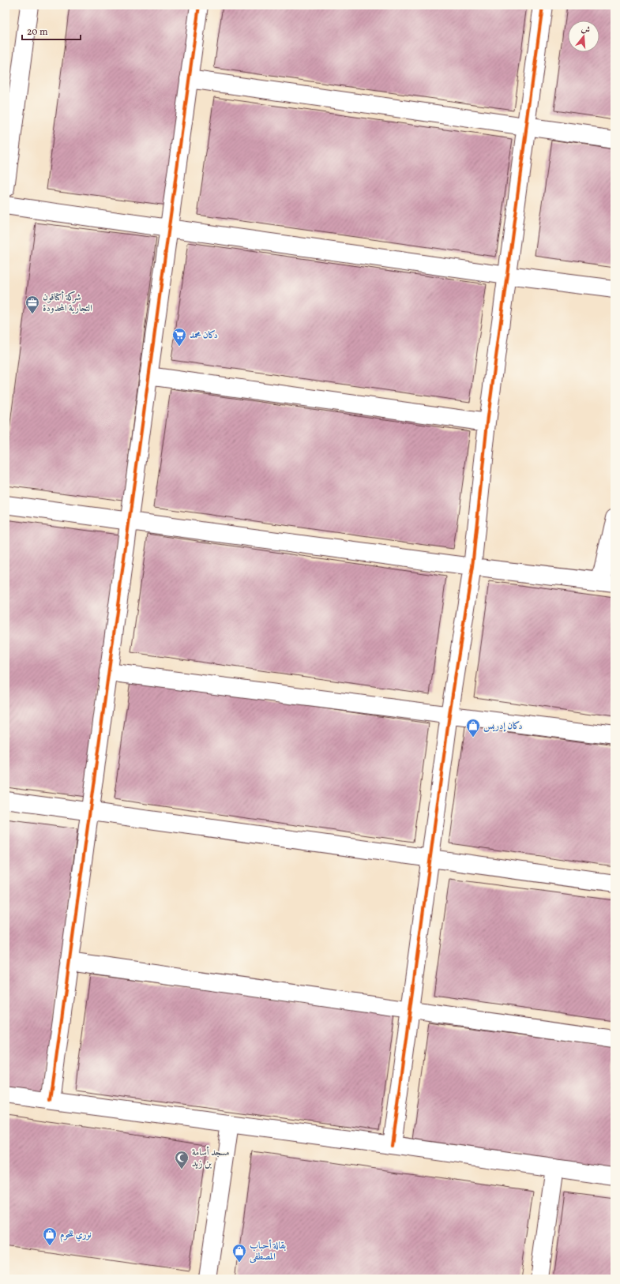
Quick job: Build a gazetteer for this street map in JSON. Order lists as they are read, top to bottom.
{
  "places": {
    "office": ["شركة أكتاقون التجارية المحدودة"],
    "supermarket": ["دكان محمد"],
    "shop": ["دكان إدريس", "نوري للحوم", "بقالة أحباب المصطفى"],
    "mosque": ["مسجد أسامة بن زيد"]
  },
  "scale_bar": "20 m",
  "north": "top"
}
